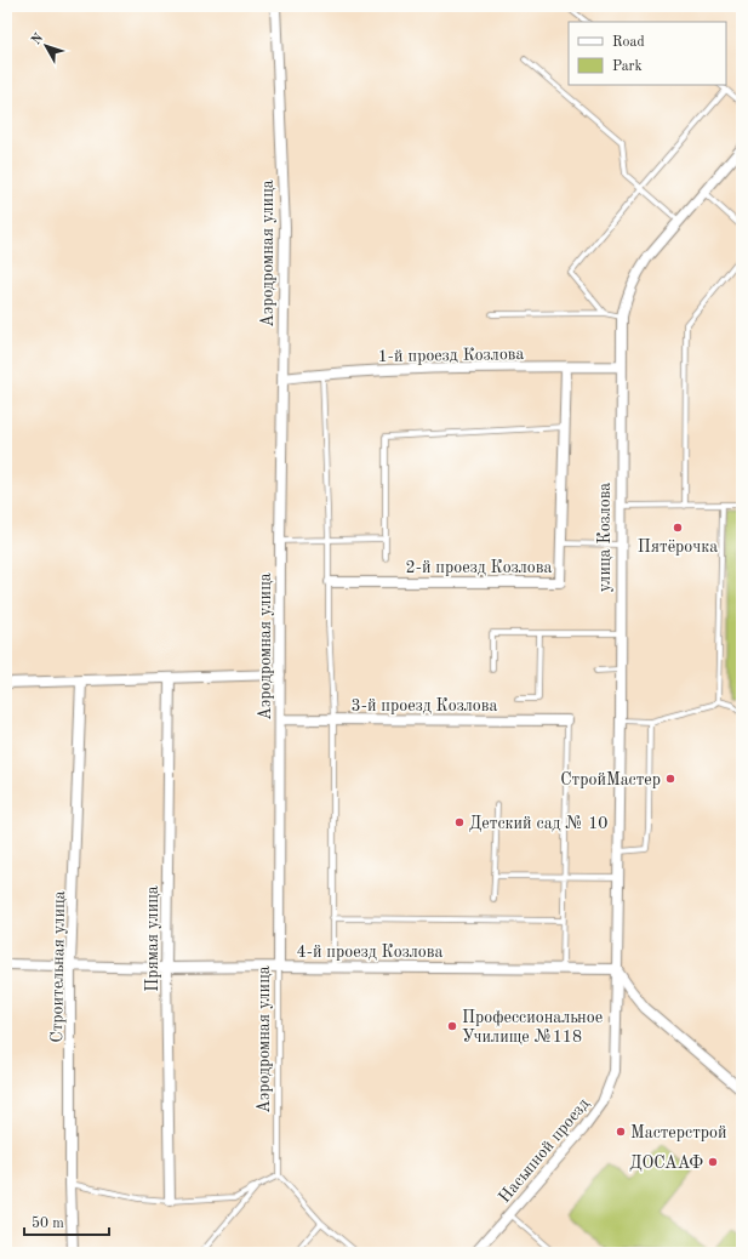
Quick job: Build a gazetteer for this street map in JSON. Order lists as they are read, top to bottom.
{
  "streets": {
    "street": [
      "Аэродромная улица",
      "1-й проезд Козлова",
      "улица Козлова",
      "2-й проезд Козлова",
      "3-й проезд Козлова",
      "Прямая улица",
      "4-й проезд Козлова",
      "Строительная улица",
      "Насыпной проезд"
    ]
  },
  "crossings": [
    ["Аэродромная улица", "1-й проезд Козлова"],
    ["Аэродромная улица", "3-й проезд Козлова"],
    ["Аэродромная улица", "4-й проезд Козлова"],
    ["1-й проезд Козлова", "улица Козлова"],
    ["1-й проезд Козлова", "2-й проезд Козлова"],
    ["улица Козлова", "4-й проезд Козлова"],
    ["улица Козлова", "Насыпной проезд"],
    ["Прямая улица", "4-й проезд Козлова"],
    ["4-й проезд Козлова", "Строительная улица"],
    ["4-й проезд Козлова", "Насыпной проезд"]
  ],
  "places": [
    "Пятёрочка",
    "СтройМастер",
    "Детский сад № 10",
    "Профессиональное Училище №118",
    "Мастерстрой",
    "ДОСААФ"
  ],
  "legend": ["Road", "Park"],
  "scale_bar": "50 m",
  "north": "top left"
}
